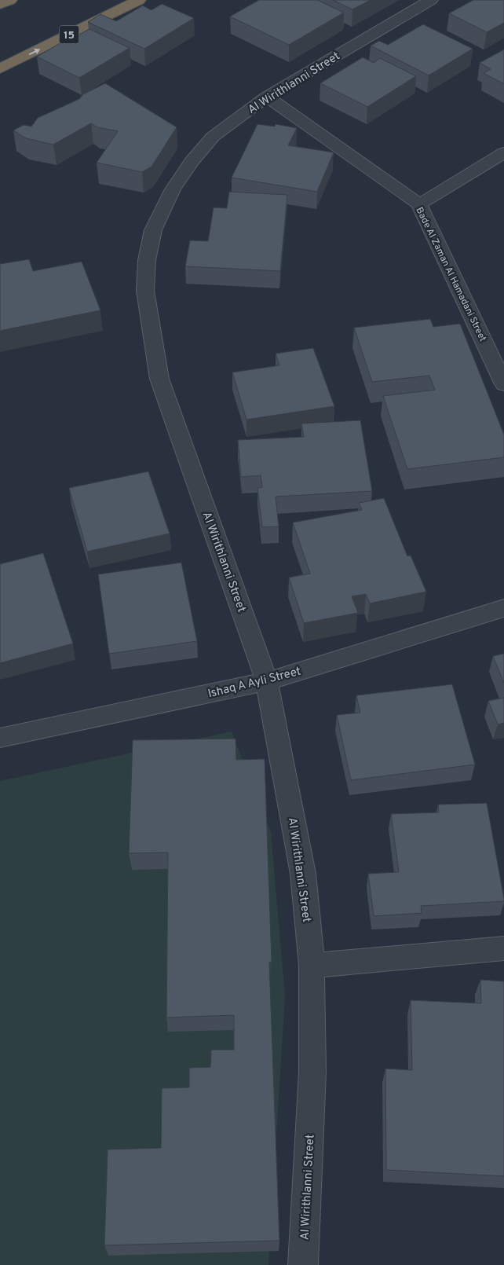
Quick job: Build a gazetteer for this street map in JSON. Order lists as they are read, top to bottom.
{
  "streets": {
    "highway": ["15"],
    "street": ["Al Wirithlanni Street", "Bade Al Zaman Al Hamadani Street", "Ishaq A Ayli Street"]
  },
  "crossings": [
    ["Al Wirithlanni Street", "Bade Al Zaman Al Hamadani Street"],
    ["Al Wirithlanni Street", "Ishaq A Ayli Street"]
  ]
}
